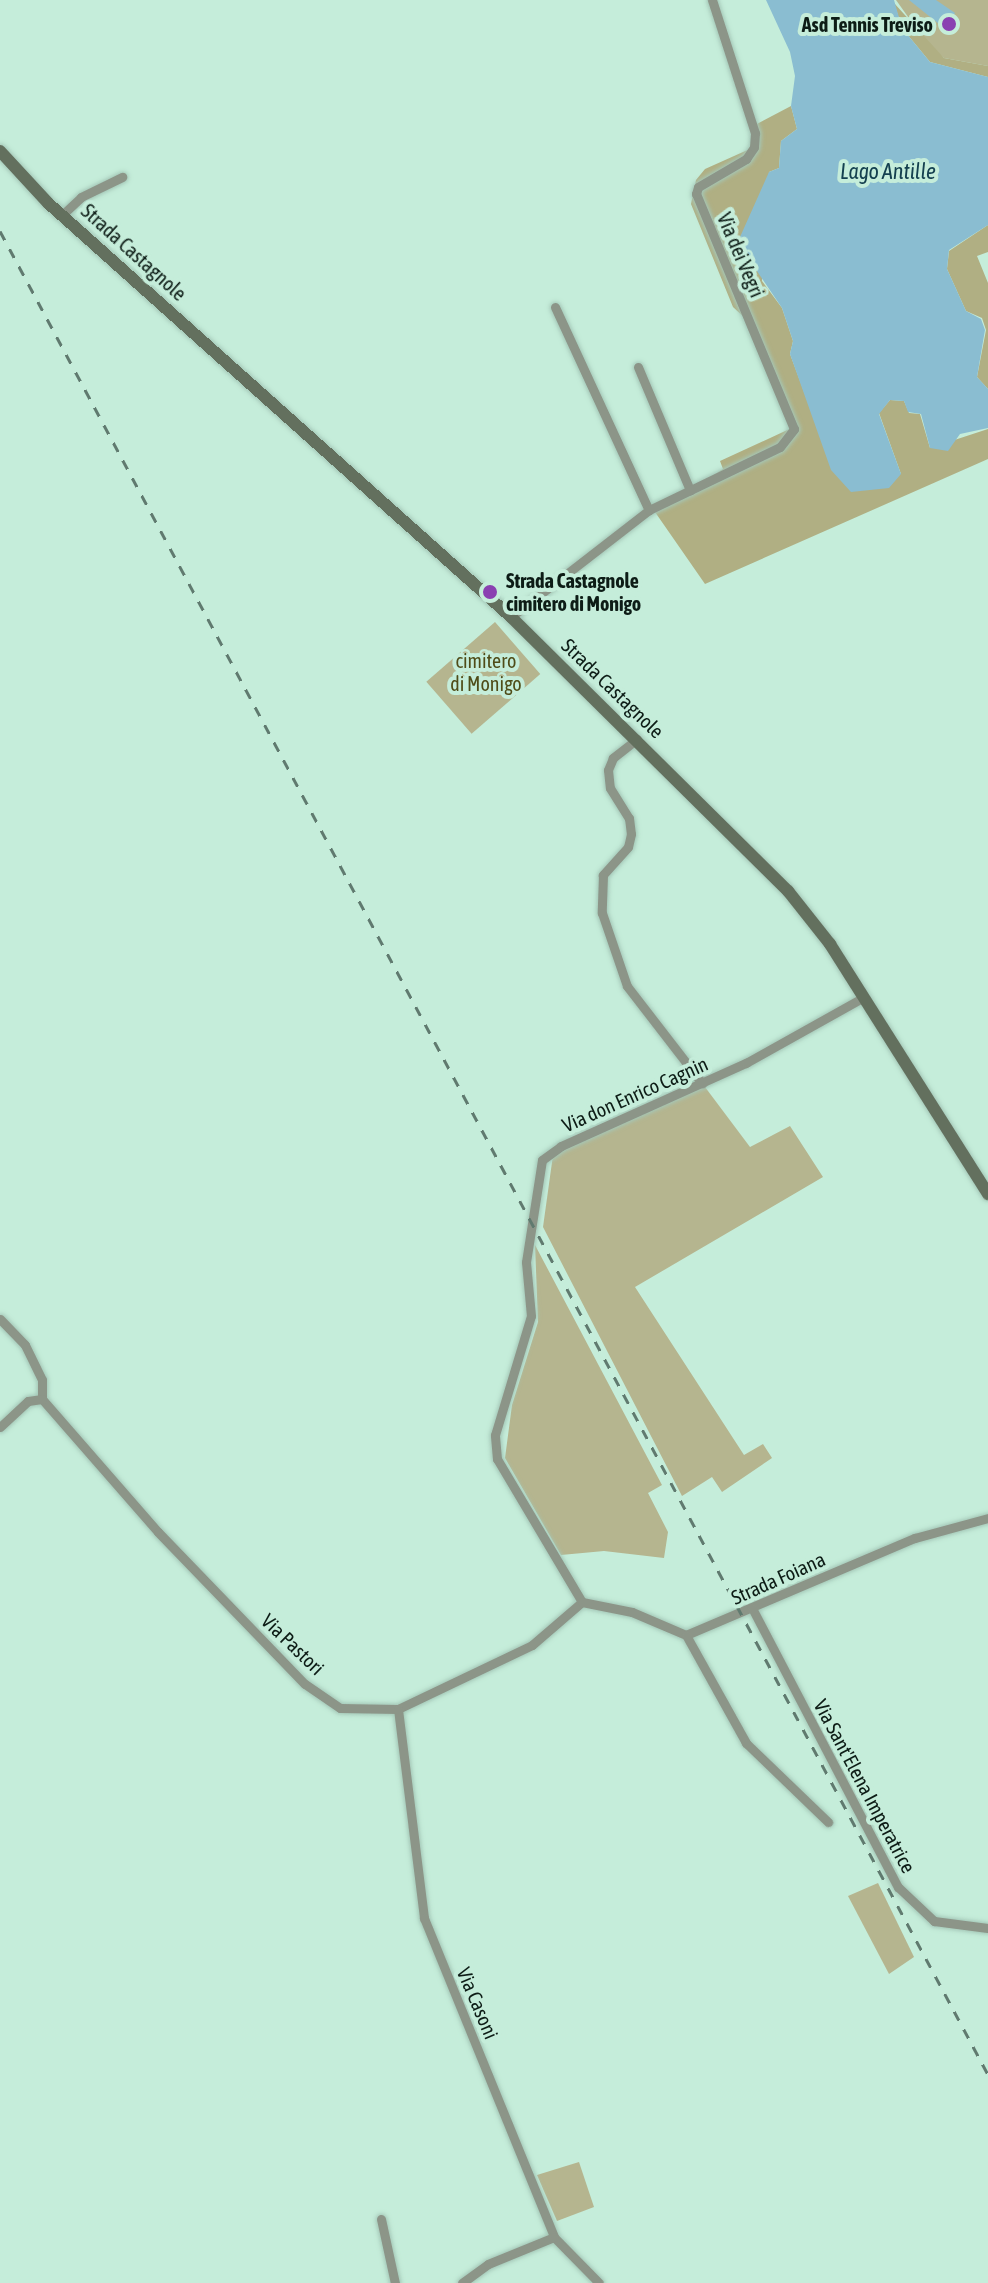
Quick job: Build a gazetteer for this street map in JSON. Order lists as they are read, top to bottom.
{
  "streets": {
    "main road": ["Strada Castagnole"],
    "street": [
      "Via dei Vegri",
      "Via don Enrico Cagnin",
      "Strada Foiana",
      "Via Pastori",
      "Via Sant'Elena Imperatrice",
      "Via Casoni"
    ]
  },
  "crossings": [
    ["Strada Castagnole", "Via dei Vegri"],
    ["Strada Castagnole", "Via don Enrico Cagnin"],
    ["Via don Enrico Cagnin", "Via Pastori"],
    ["Strada Foiana", "Via Sant'Elena Imperatrice"],
    ["Via Pastori", "Via Casoni"]
  ],
  "water": ["Lago Antille"],
  "parks": ["cimitero di Monigo"],
  "places": ["Asd Tennis Treviso", "Strada Castagnole cimitero di Monigo"]
}
